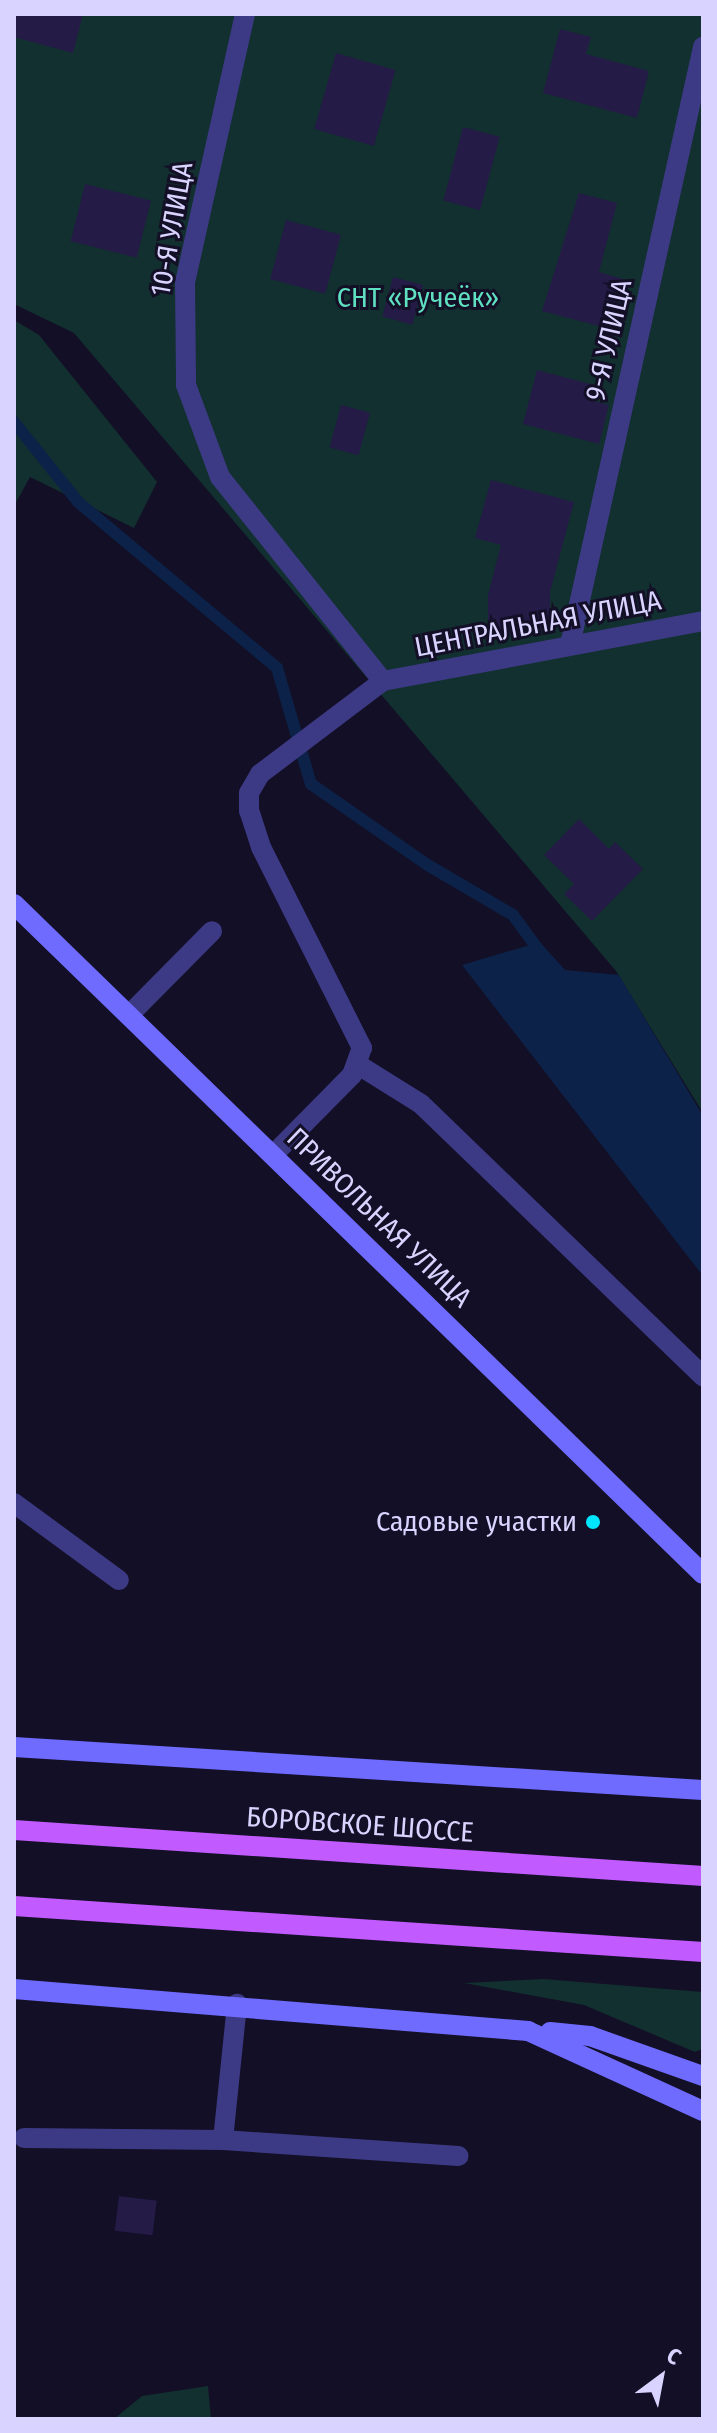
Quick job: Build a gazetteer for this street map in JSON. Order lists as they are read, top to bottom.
{
  "streets": {
    "main road": ["ПРИВОЛЬНАЯ УЛИЦА", "БОРОВСКОЕ ШОССЕ"],
    "lane": ["10-Я УЛИЦА", "9-Я УЛИЦА", "ЦЕНТРАЛЬНАЯ УЛИЦА"]
  },
  "crossings": [
    ["10-Я УЛИЦА", "ЦЕНТРАЛЬНАЯ УЛИЦА"],
    ["9-Я УЛИЦА", "ЦЕНТРАЛЬНАЯ УЛИЦА"]
  ],
  "parks": ["СНТ «Ручеёк»"],
  "places": ["Садовые участки"],
  "north": "top right"
}
